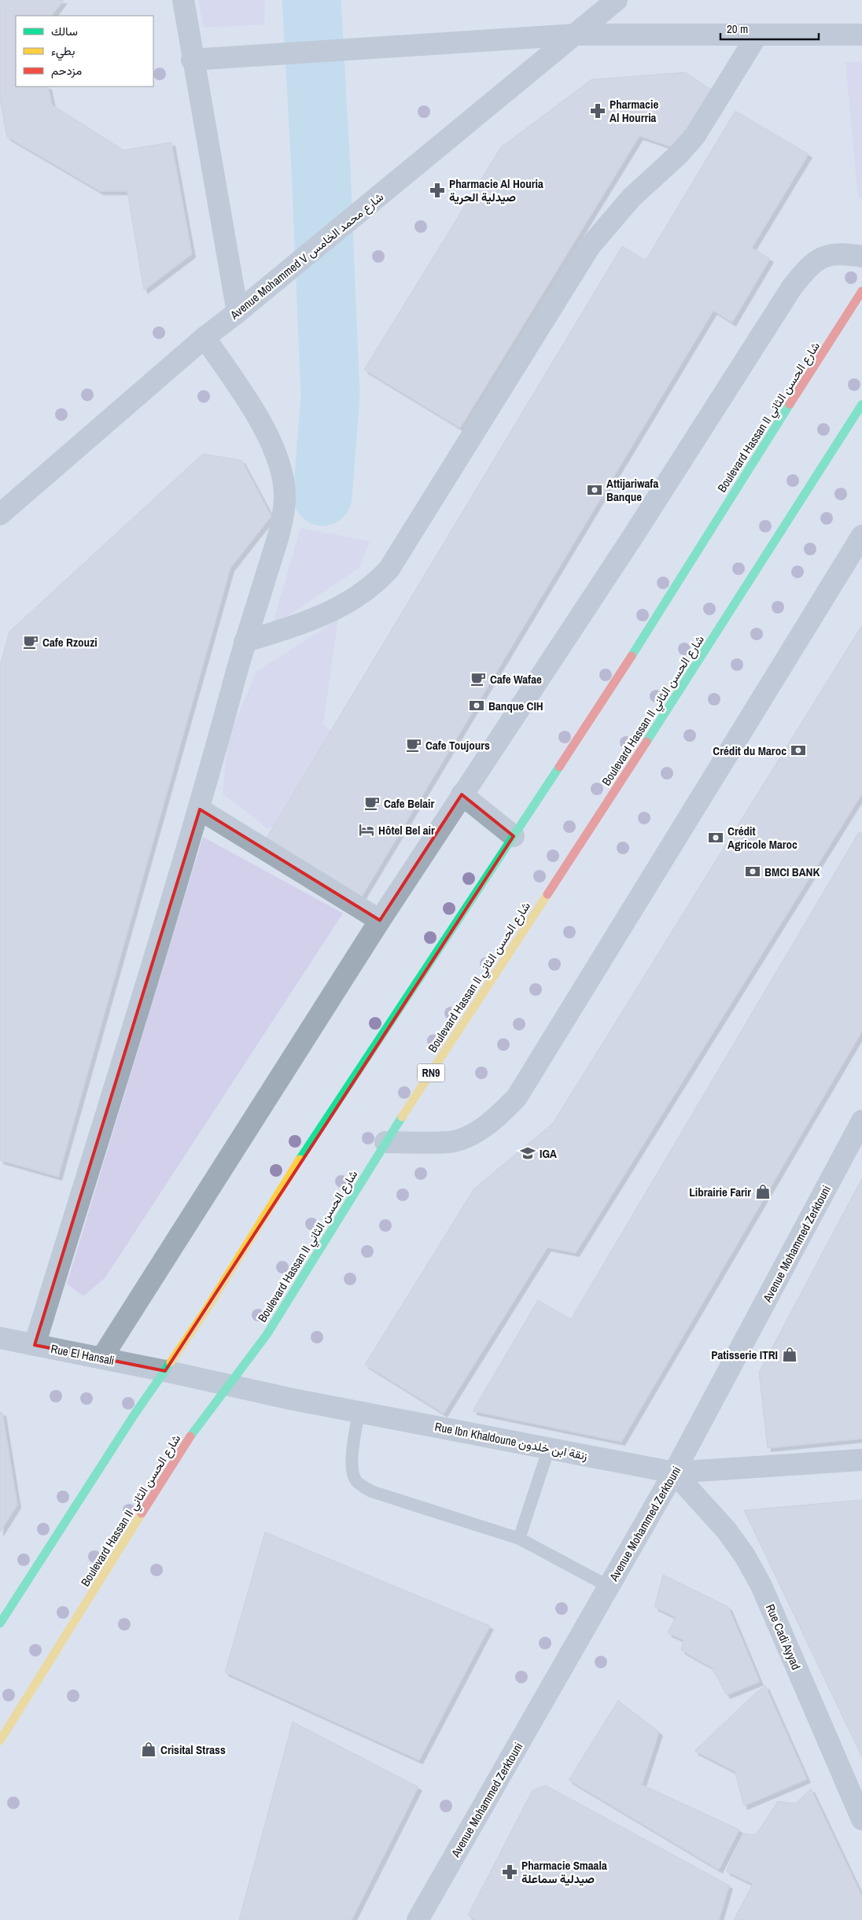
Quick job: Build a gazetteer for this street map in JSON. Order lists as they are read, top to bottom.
{
  "streets": {
    "main road": ["Boulevard Hassan II شارع الحسن الثاني", "RN9"],
    "street": [
      "Avenue Mohammed V شارع محمد الخامس",
      "Avenue Mohammed Zerktouni",
      "Rue El Hansali",
      "Rue Ibn Khaldoune زنقة ابن خلدون",
      "Rue Cadi Ayyad"
    ]
  },
  "crossings": [
    ["Boulevard Hassan II شارع الحسن الثاني", "Rue El Hansali"],
    ["Boulevard Hassan II شارع الحسن الثاني", "Rue Ibn Khaldoune زنقة ابن خلدون"],
    ["Avenue Mohammed Zerktouni", "Rue Ibn Khaldoune زنقة ابن خلدون"],
    ["Avenue Mohammed Zerktouni", "Rue Cadi Ayyad"],
    ["Rue El Hansali", "Rue Ibn Khaldoune زنقة ابن خلدون"],
    ["Rue Ibn Khaldoune زنقة ابن خلدون", "Rue Cadi Ayyad"]
  ],
  "places": {
    "pharmacy": ["Pharmacie Al Hourria", "Pharmacie Al Houria صيدلية الحرية", "Pharmacie Smaala صيدلية سماعلة"],
    "bank": [
      "Attijariwafa Banque",
      "Banque CIH",
      "Crédit du Maroc",
      "Crédit Agricole Maroc",
      "BMCI BANK"
    ],
    "cafe": [
      "Cafe Rzouzi",
      "Cafe Wafae",
      "Cafe Toujours",
      "Cafe Belair"
    ],
    "hotel": ["Hôtel Bel air"],
    "school or university": ["IGA"],
    "shop": ["Librairie Farir", "Patisserie ITRI", "Crisital Strass"]
  },
  "legend": ["سالك", "بطيء", "مزدحم"],
  "scale_bar": "20 m"
}
